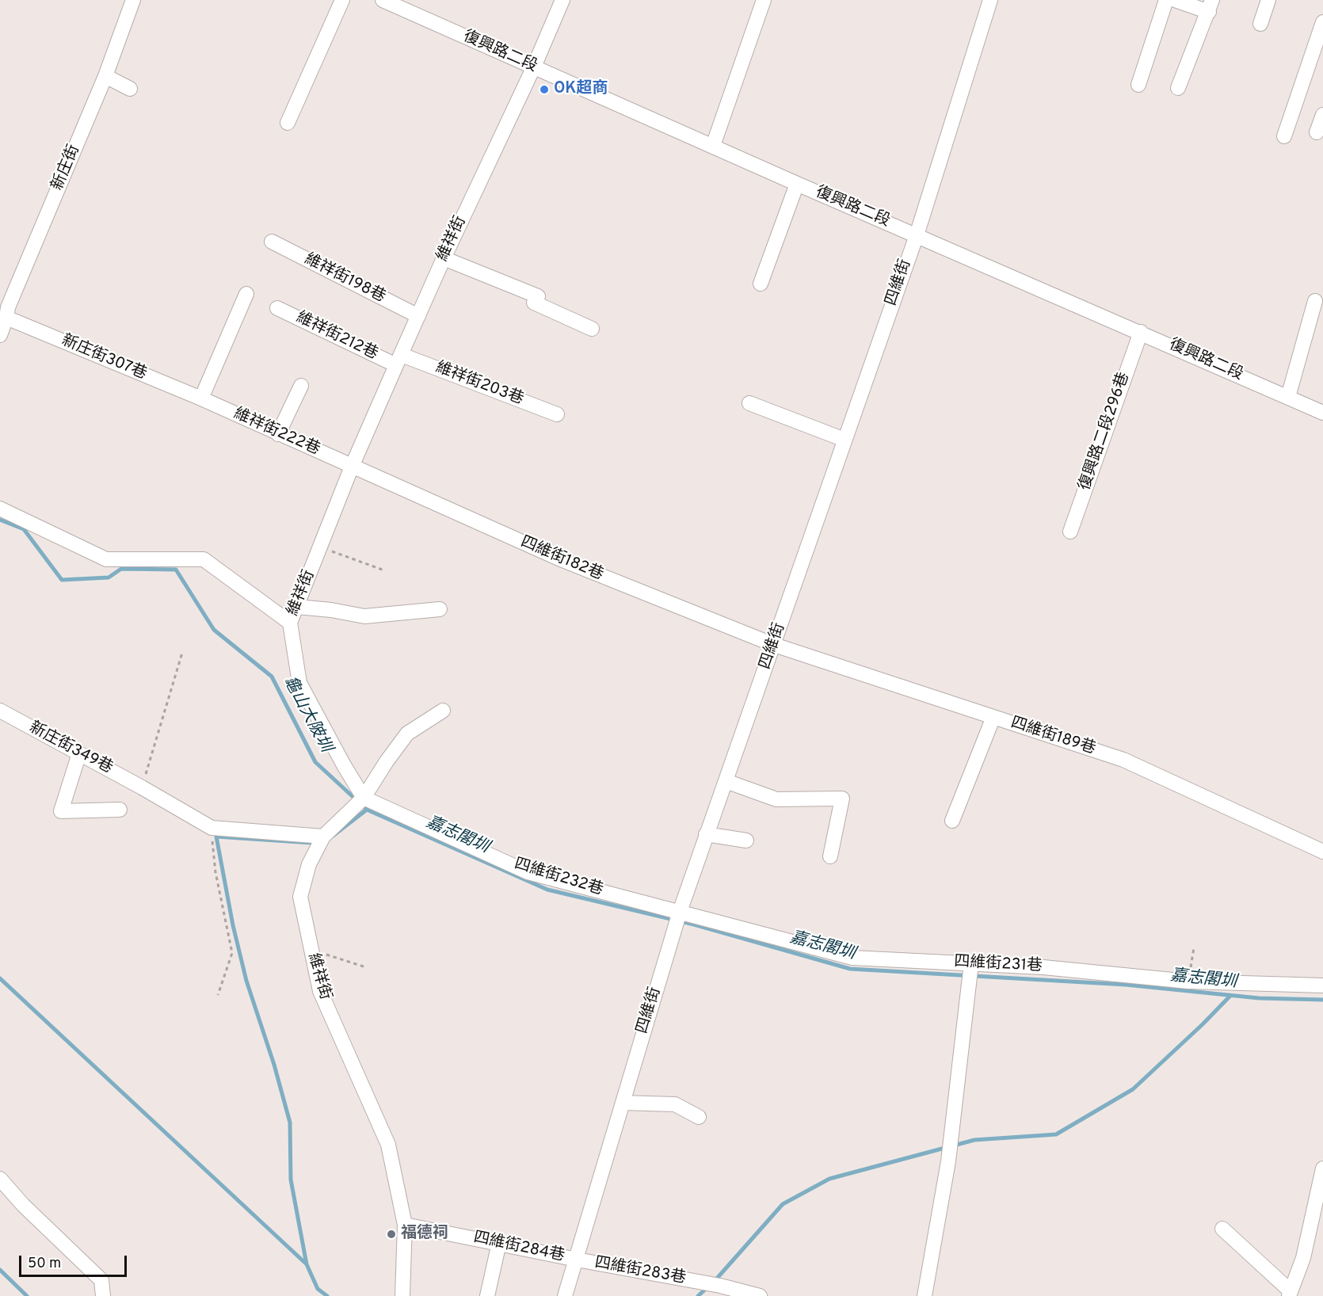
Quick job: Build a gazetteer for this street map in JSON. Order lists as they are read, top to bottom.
{
  "streets": {
    "street": [
      "復興路二段",
      "新庄街",
      "維祥街",
      "維祥街198巷",
      "四維街",
      "維祥街212巷",
      "新庄街307巷",
      "維祥街203巷",
      "復興路二段296巷",
      "維祥街222巷",
      "四維街182巷",
      "四維街189巷",
      "新庄街349巷",
      "四維街232巷",
      "四維街231巷",
      "四維街284巷",
      "四維街283巷"
    ]
  },
  "crossings": [
    ["復興路二段", "維祥街"],
    ["復興路二段", "四維街"],
    ["復興路二段", "復興路二段296巷"],
    ["新庄街", "新庄街307巷"],
    ["維祥街", "維祥街198巷"],
    ["維祥街", "維祥街212巷"],
    ["維祥街", "維祥街203巷"],
    ["維祥街", "維祥街222巷"],
    ["維祥街", "四維街182巷"],
    ["維祥街", "四維街232巷"],
    ["維祥街", "四維街284巷"],
    ["四維街", "四維街182巷"],
    ["四維街", "四維街189巷"],
    ["四維街", "四維街232巷"],
    ["四維街", "四維街231巷"],
    ["四維街", "四維街284巷"],
    ["四維街", "四維街283巷"],
    ["維祥街212巷", "維祥街203巷"],
    ["新庄街307巷", "維祥街222巷"],
    ["維祥街222巷", "四維街182巷"],
    ["四維街182巷", "四維街189巷"],
    ["四維街232巷", "四維街231巷"],
    ["四維街284巷", "四維街283巷"]
  ],
  "water": ["龜山大陂圳", "嘉志閣圳"],
  "places": ["OK超商", "福德祠"],
  "scale_bar": "50 m"
}
